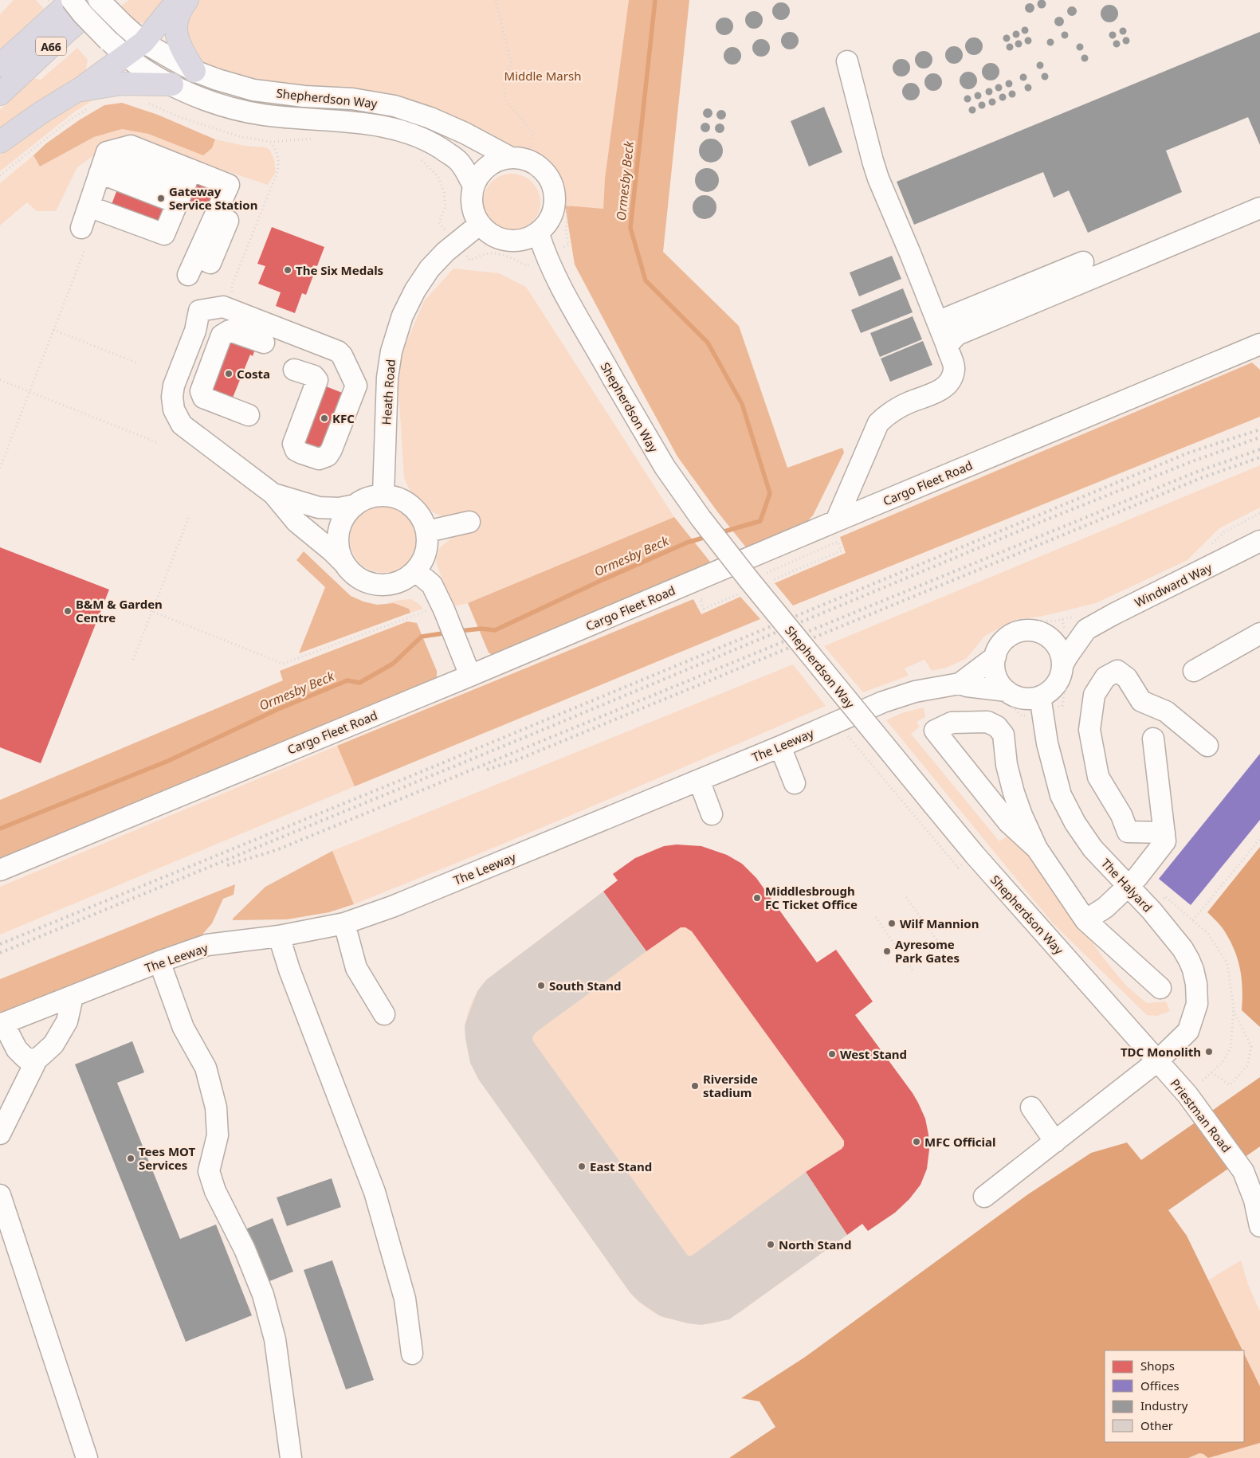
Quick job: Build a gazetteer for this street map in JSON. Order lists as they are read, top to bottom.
{
  "streets": {
    "highway": ["A66"],
    "street": [
      "Shepherdson Way",
      "Heath Road",
      "Cargo Fleet Road",
      "Windward Way",
      "The Leeway",
      "The Halyard",
      "Priestman Road"
    ]
  },
  "crossings": [
    ["A66", "Shepherdson Way"],
    ["Shepherdson Way", "Heath Road"],
    ["Shepherdson Way", "The Halyard"],
    ["Shepherdson Way", "Priestman Road"],
    ["Windward Way", "The Leeway"],
    ["Windward Way", "The Halyard"],
    ["The Leeway", "The Halyard"],
    ["The Halyard", "Priestman Road"]
  ],
  "water": ["Ormesby Beck"],
  "parks": ["Middle Marsh"],
  "places": [
    "Gateway Service Station",
    "The Six Medals",
    "Costa",
    "KFC",
    "B&M & Garden Centre",
    "Middlesbrough FC Ticket Office",
    "Wilf Mannion",
    "Ayresome Park Gates",
    "South Stand",
    "TDC Monolith",
    "West Stand",
    "Riverside stadium",
    "MFC Official",
    "Tees MOT Services",
    "East Stand",
    "North Stand"
  ],
  "legend": [
    "Shops",
    "Offices",
    "Industry",
    "Other"
  ]
}
